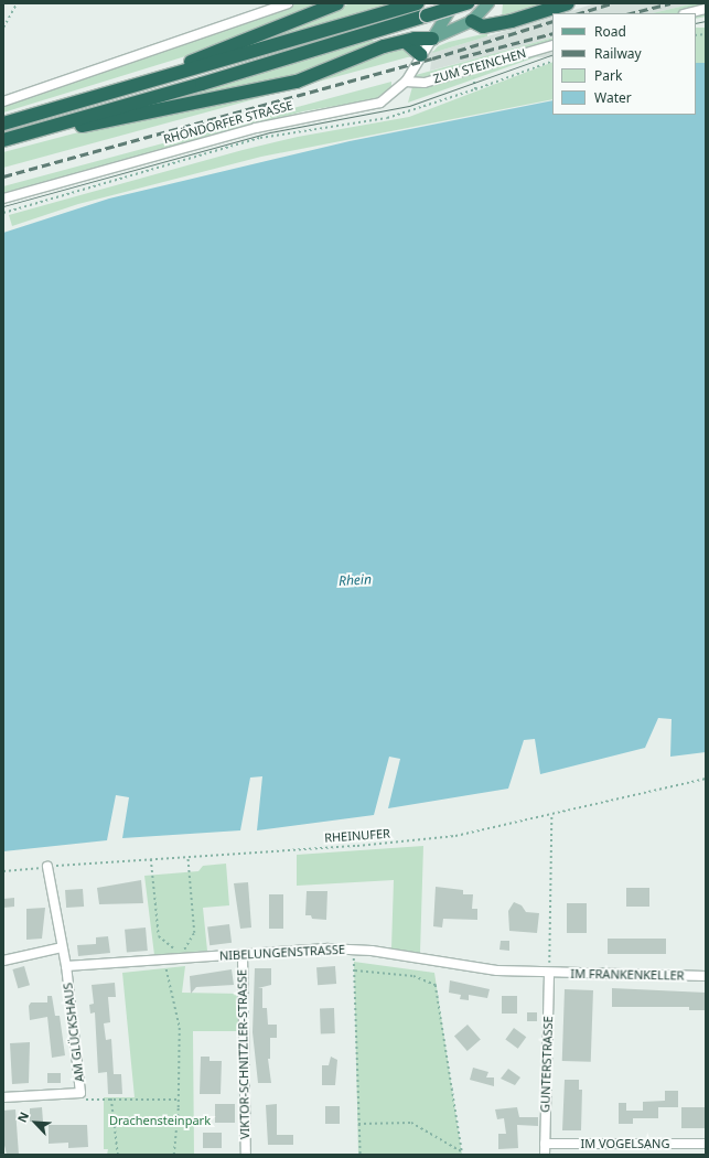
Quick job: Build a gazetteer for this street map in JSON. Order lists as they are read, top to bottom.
{
  "streets": {
    "main road": ["RHÖNDORFER STRASSE"],
    "street": [
      "ZUM STEINCHEN",
      "NIBELUNGENSTRASSE",
      "IM FRANKENKELLER",
      "AM GLÜCKSHAUS",
      "VIKTOR-SCHNITZLER-STRASSE",
      "GUNTERSTRASSE",
      "IM VOGELSANG"
    ],
    "path": ["RHEINUFER"]
  },
  "crossings": [
    ["ZUM STEINCHEN", "RHÖNDORFER STRASSE"],
    ["RHEINUFER", "AM GLÜCKSHAUS"],
    ["NIBELUNGENSTRASSE", "IM FRANKENKELLER"],
    ["NIBELUNGENSTRASSE", "AM GLÜCKSHAUS"],
    ["NIBELUNGENSTRASSE", "VIKTOR-SCHNITZLER-STRASSE"],
    ["NIBELUNGENSTRASSE", "GUNTERSTRASSE"],
    ["IM FRANKENKELLER", "GUNTERSTRASSE"],
    ["GUNTERSTRASSE", "IM VOGELSANG"]
  ],
  "water": ["Rhein"],
  "parks": ["Drachensteinpark"],
  "legend": [
    "Road",
    "Railway",
    "Park",
    "Water"
  ],
  "north": "top left"
}
